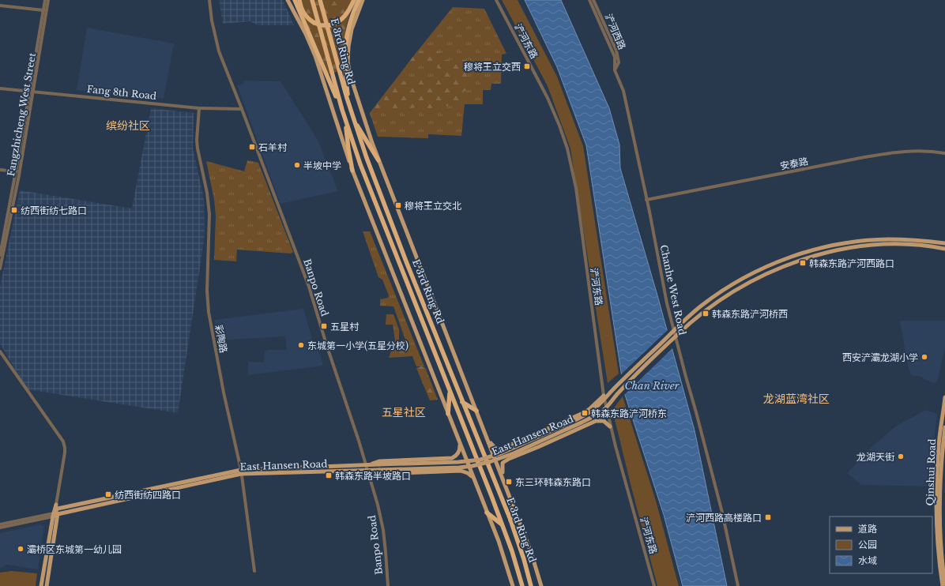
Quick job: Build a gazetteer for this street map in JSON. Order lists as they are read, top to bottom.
{
  "streets": {
    "highway": ["E 3rd Ring Rd"],
    "main road": ["East Hansen Road", "Qinshui Road"],
    "street": [
      "浐河西路",
      "浐河东路",
      "Fang 8th Road",
      "Fangzhicheng West Street",
      "安泰路",
      "Banpo Road",
      "Chanhe West Road",
      "彩陶路"
    ]
  },
  "crossings": [
    ["浐河西路", "Chanhe West Road"],
    ["浐河东路", "East Hansen Road"],
    ["Fang 8th Road", "Fangzhicheng West Street"],
    ["Fang 8th Road", "Banpo Road"],
    ["Fang 8th Road", "彩陶路"],
    ["安泰路", "Chanhe West Road"],
    ["Banpo Road", "East Hansen Road"],
    ["Chanhe West Road", "East Hansen Road"],
    ["彩陶路", "East Hansen Road"]
  ],
  "districts": ["缤纷社区", "龙湖蓝湾社区", "五星社区"],
  "water": ["Chan River"],
  "places": {
    "transit": [
      "穆将王立交西",
      "石羊村",
      "穆将王立交北",
      "纺西街纺七路口",
      "韩森东路浐河西路口",
      "韩森东路浐河桥西",
      "五星村",
      "韩森东路浐河桥东",
      "韩森东路半坡路口",
      "东三环韩森东路口",
      "纺西街纺四路口",
      "浐河西路高楼路口"
    ],
    "other": [
      "半坡中学",
      "东城第一小学(五星分校)",
      "西安浐灞龙湖小学",
      "龙湖天街",
      "灞桥区东城第一幼儿园"
    ]
  },
  "legend": ["道路", "公园", "水域"]
}
